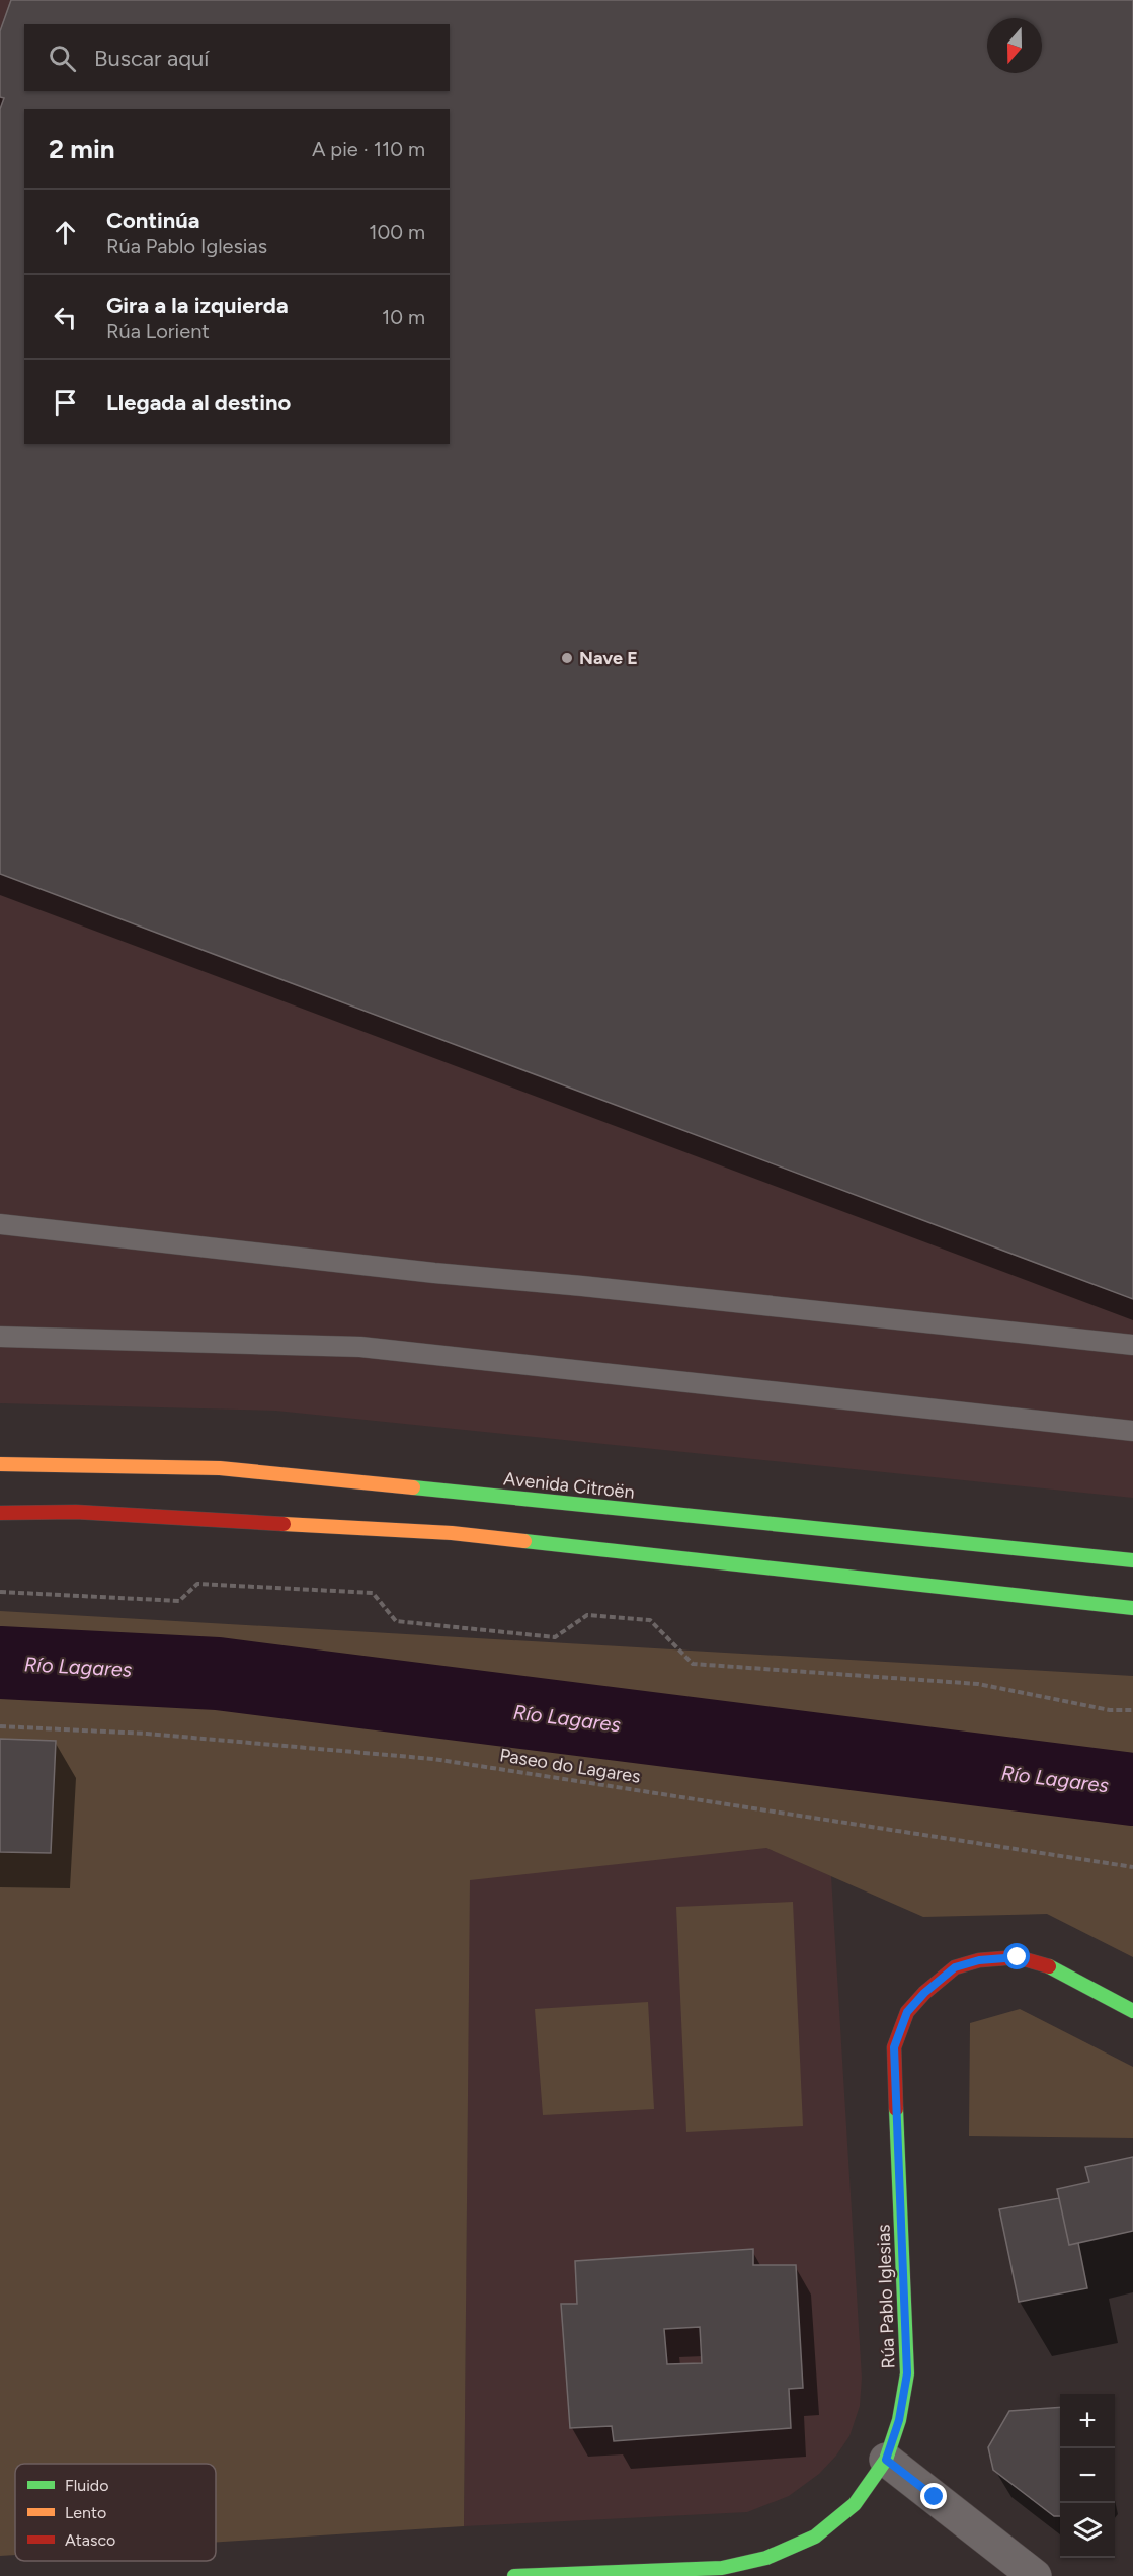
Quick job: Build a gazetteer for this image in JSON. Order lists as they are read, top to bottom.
{
  "streets": {
    "main road": ["Avenida Citroën", "Rúa Pablo Iglesias"],
    "path": ["Paseo do Lagares"]
  },
  "water": ["Río Lagares"],
  "places": ["Nave E"],
  "legend": ["Fluido", "Lento", "Atasco"],
  "north": "bottom",
  "page": {
    "search": "Buscar aquí",
    "heading": ["2 min", "A pie · 110 m"],
    "list": [
      ["Continúa", "Rúa Pablo Iglesias", "100 m"],
      ["Gira a la izquierda", "Rúa Lorient", "10 m"],
      "Llegada al destino"
    ],
    "map_buttons": ["+", "−"]
  }
}
